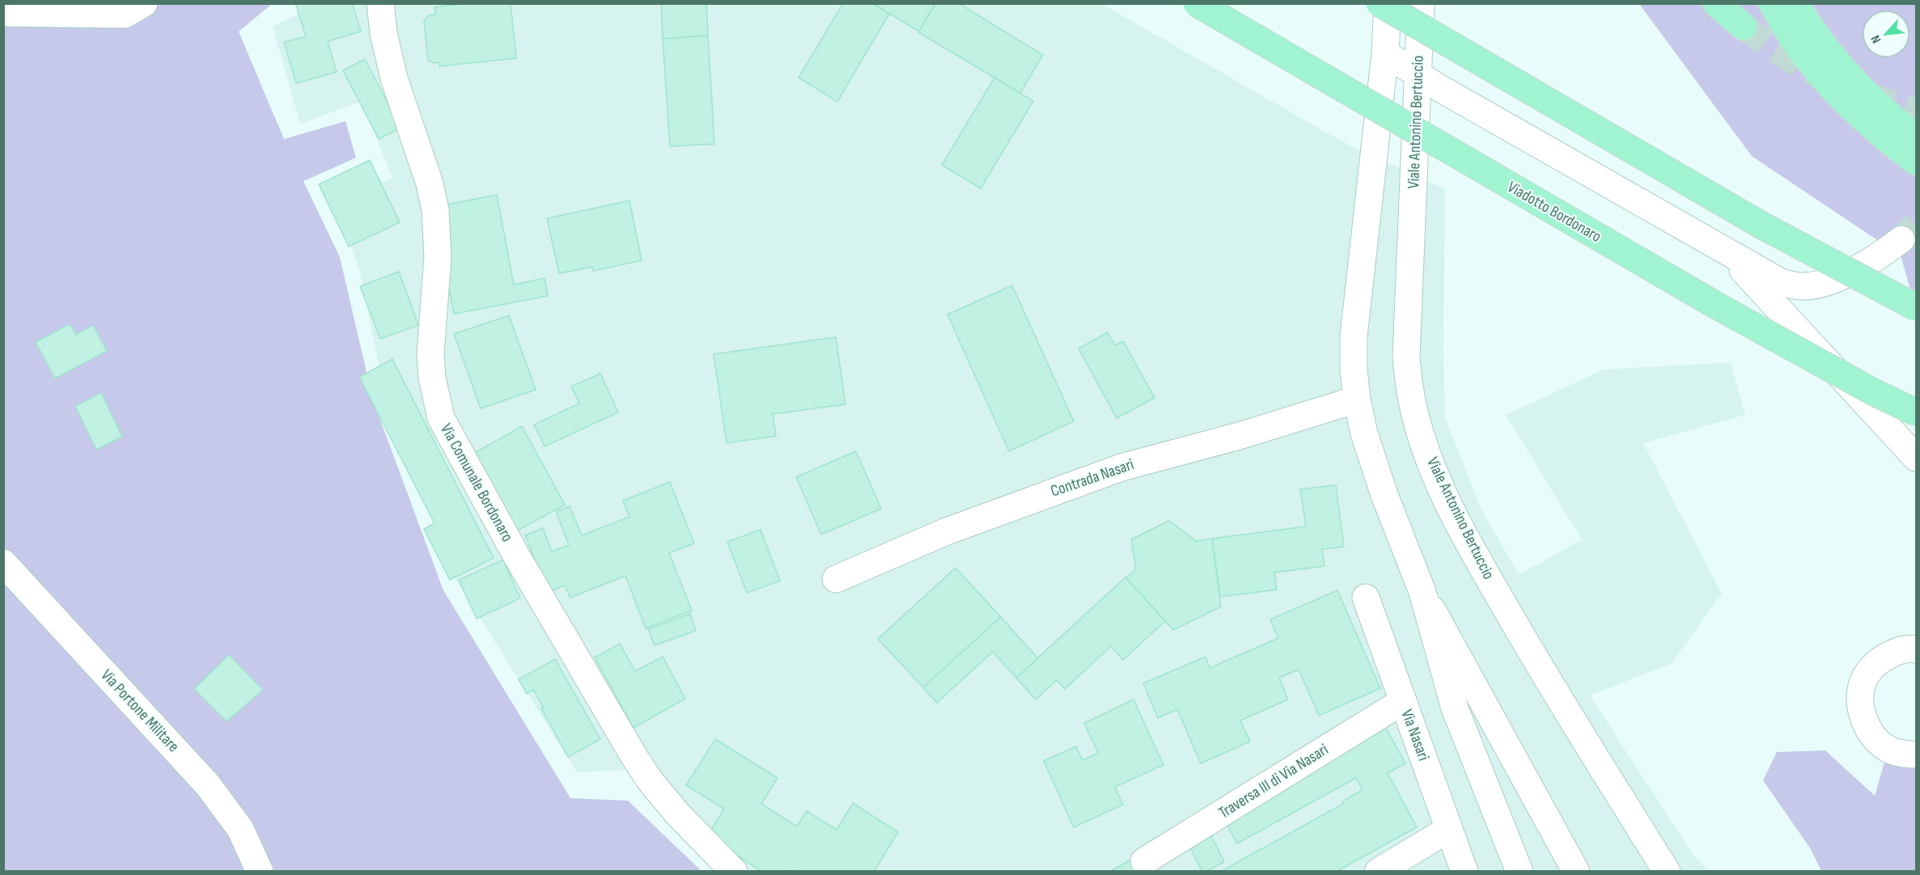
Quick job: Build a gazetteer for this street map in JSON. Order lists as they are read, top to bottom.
{
  "streets": {
    "highway": ["Viadotto Bordonaro"],
    "street": [
      "Viale Antonino Bertuccio",
      "Contrada Nasari",
      "Via Comunale Bordonaro",
      "Via Portone Militare",
      "Via Nasari",
      "Traversa III di Via Nasari"
    ]
  },
  "crossings": [
    ["Viale Antonino Bertuccio", "Contrada Nasari"],
    ["Via Nasari", "Traversa III di Via Nasari"]
  ],
  "north": "bottom left"
}
